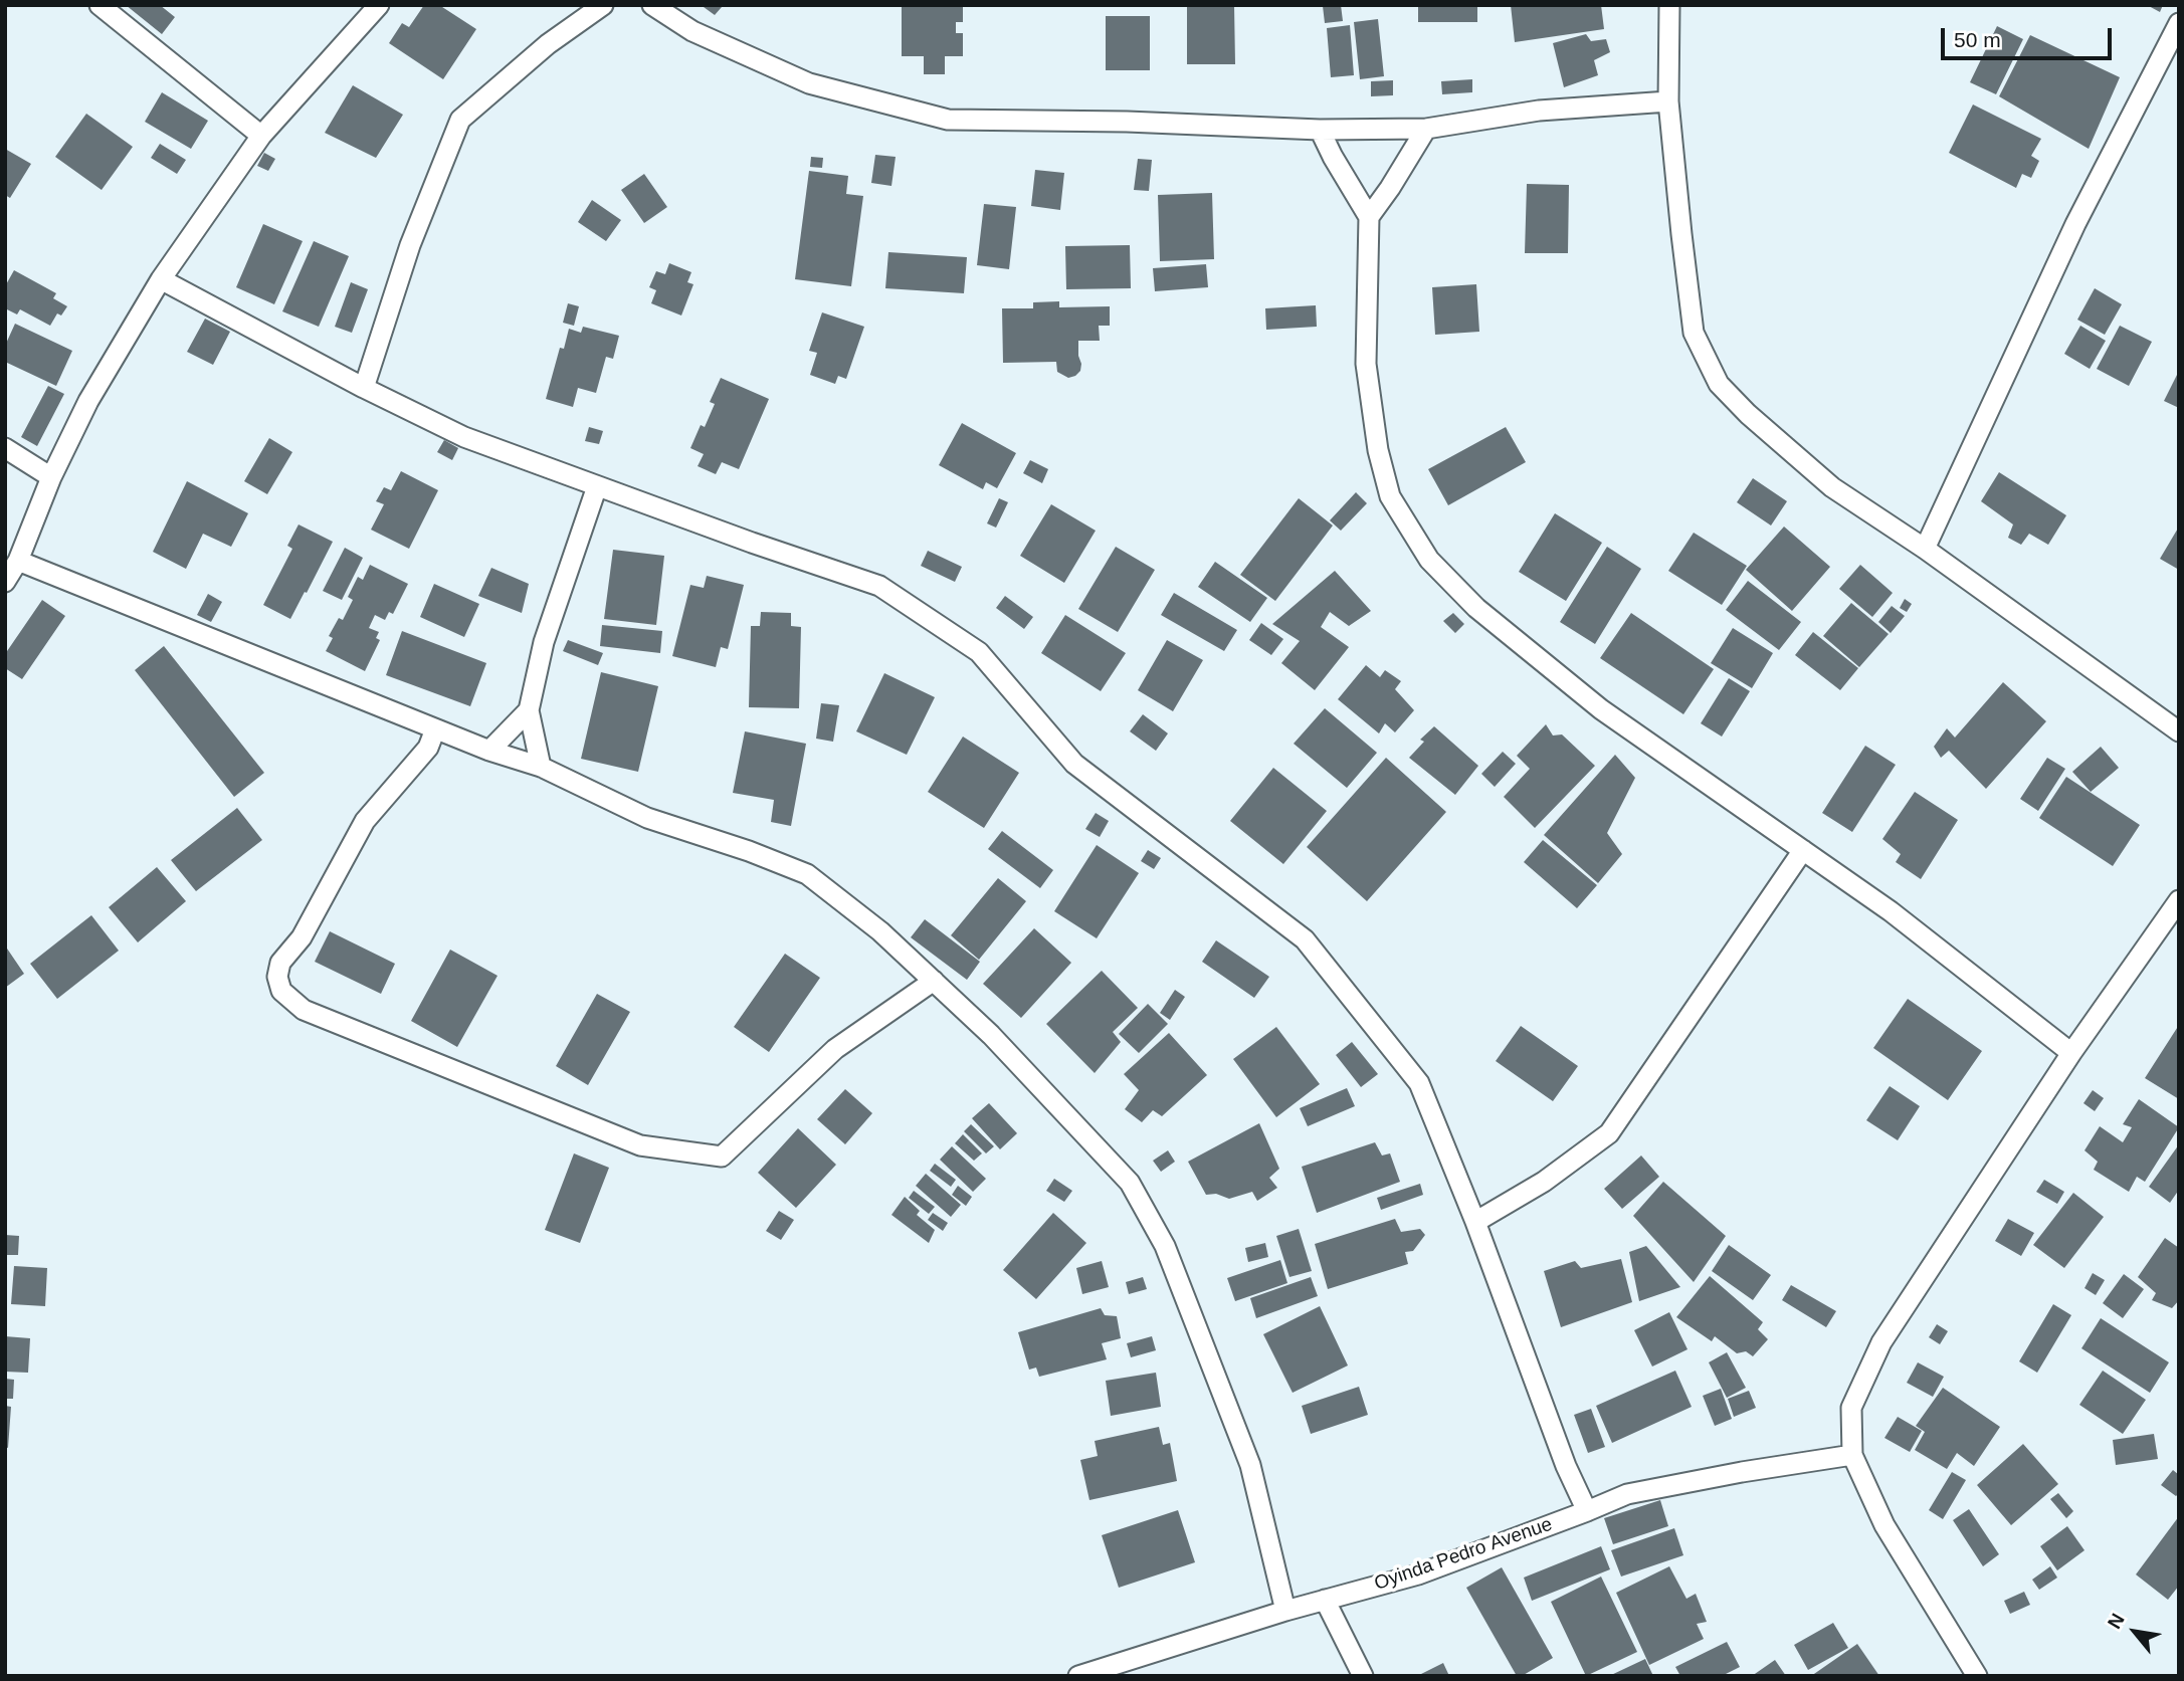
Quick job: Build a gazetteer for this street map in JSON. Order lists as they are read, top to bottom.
{
  "streets": {
    "street": ["Oyinda Pedro Avenue"]
  },
  "scale_bar": "50 m",
  "north": "top left"
}
